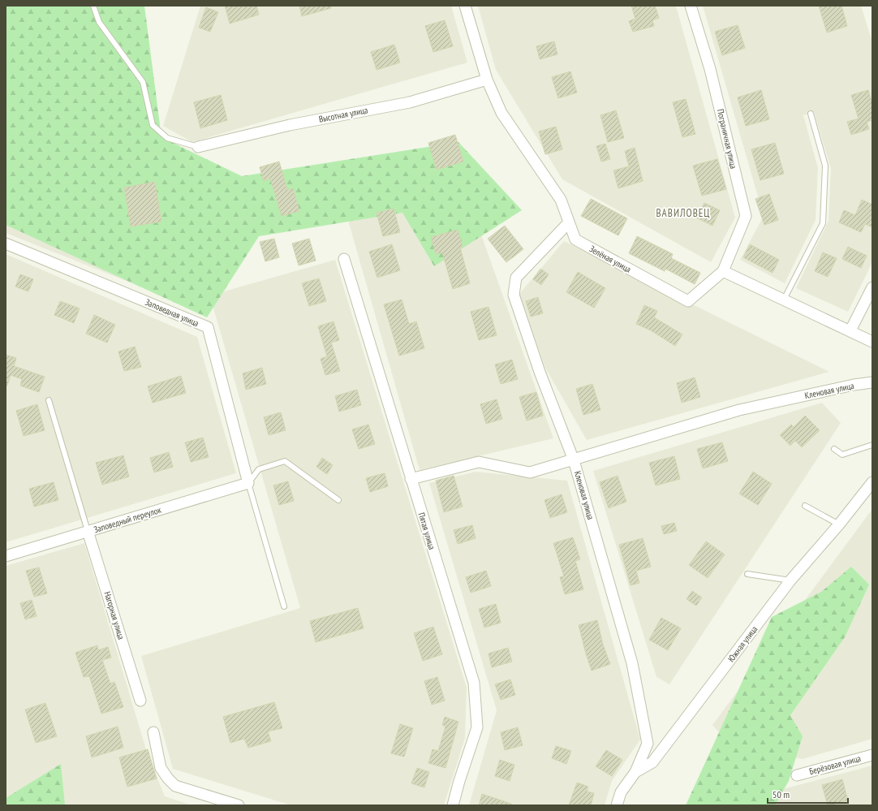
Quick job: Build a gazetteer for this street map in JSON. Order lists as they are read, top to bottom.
{
  "streets": {
    "street": [
      "Высотная улица",
      "Пограничная улица",
      "Зелёная улица",
      "Заповедная улица",
      "Кленовая улица",
      "Заповедный переулок",
      "Пятая улица",
      "Нагорная улица",
      "Южная улица",
      "Берёзовая улица"
    ]
  },
  "crossings": [
    ["Высотная улица", "Зелёная улица"],
    ["Пограничная улица", "Зелёная улица"],
    ["Заповедная улица", "Заповедный переулок"],
    ["Кленовая улица", "Южная улица"],
    ["Заповедный переулок", "Нагорная улица"]
  ],
  "districts": ["ВАВИЛОВЕЦ"],
  "scale_bar": "50 m"
}
